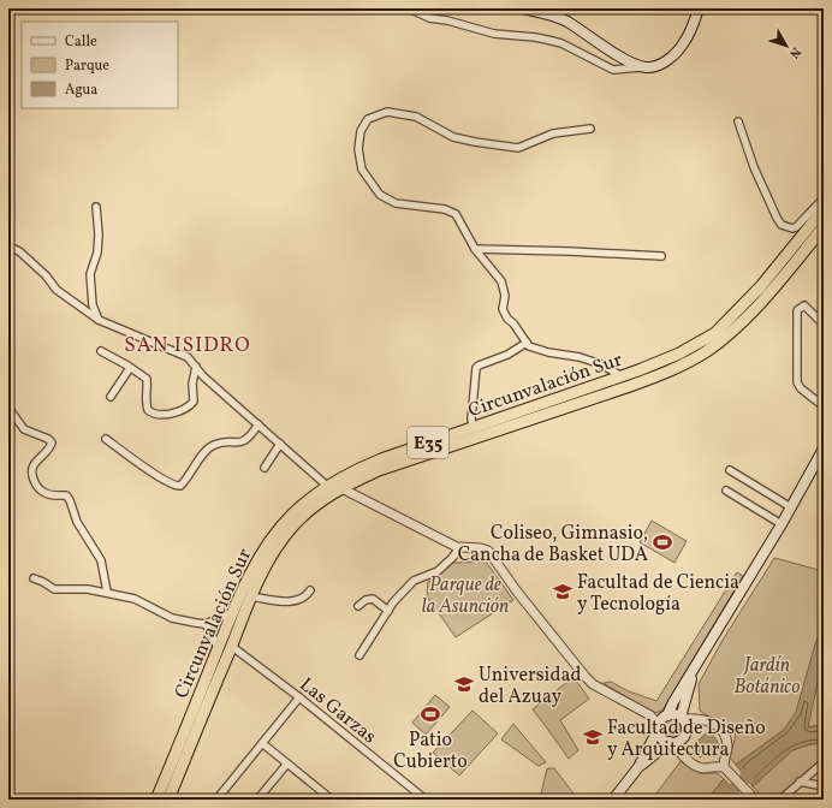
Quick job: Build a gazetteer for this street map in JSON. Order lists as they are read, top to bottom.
{
  "streets": {
    "highway": ["Circunvalación Sur", "E35"],
    "street": ["Las Garzas"]
  },
  "crossings": [
    ["Circunvalación Sur", "Las Garzas"]
  ],
  "districts": ["SAN ISIDRO"],
  "parks": ["Parque de la Asunción", "Jardín Botánico"],
  "places": {
    "sports": ["Coliseo, Gimnasio, Cancha de Basket UDA", "Patio Cubierto"],
    "school or university": ["Facultad de Ciencia y Tecnología", "Universidad del Azuay", "Facultad de Diseño y Arquitectura"]
  },
  "legend": ["Calle", "Parque", "Agua"],
  "north": "bottom right"
}
